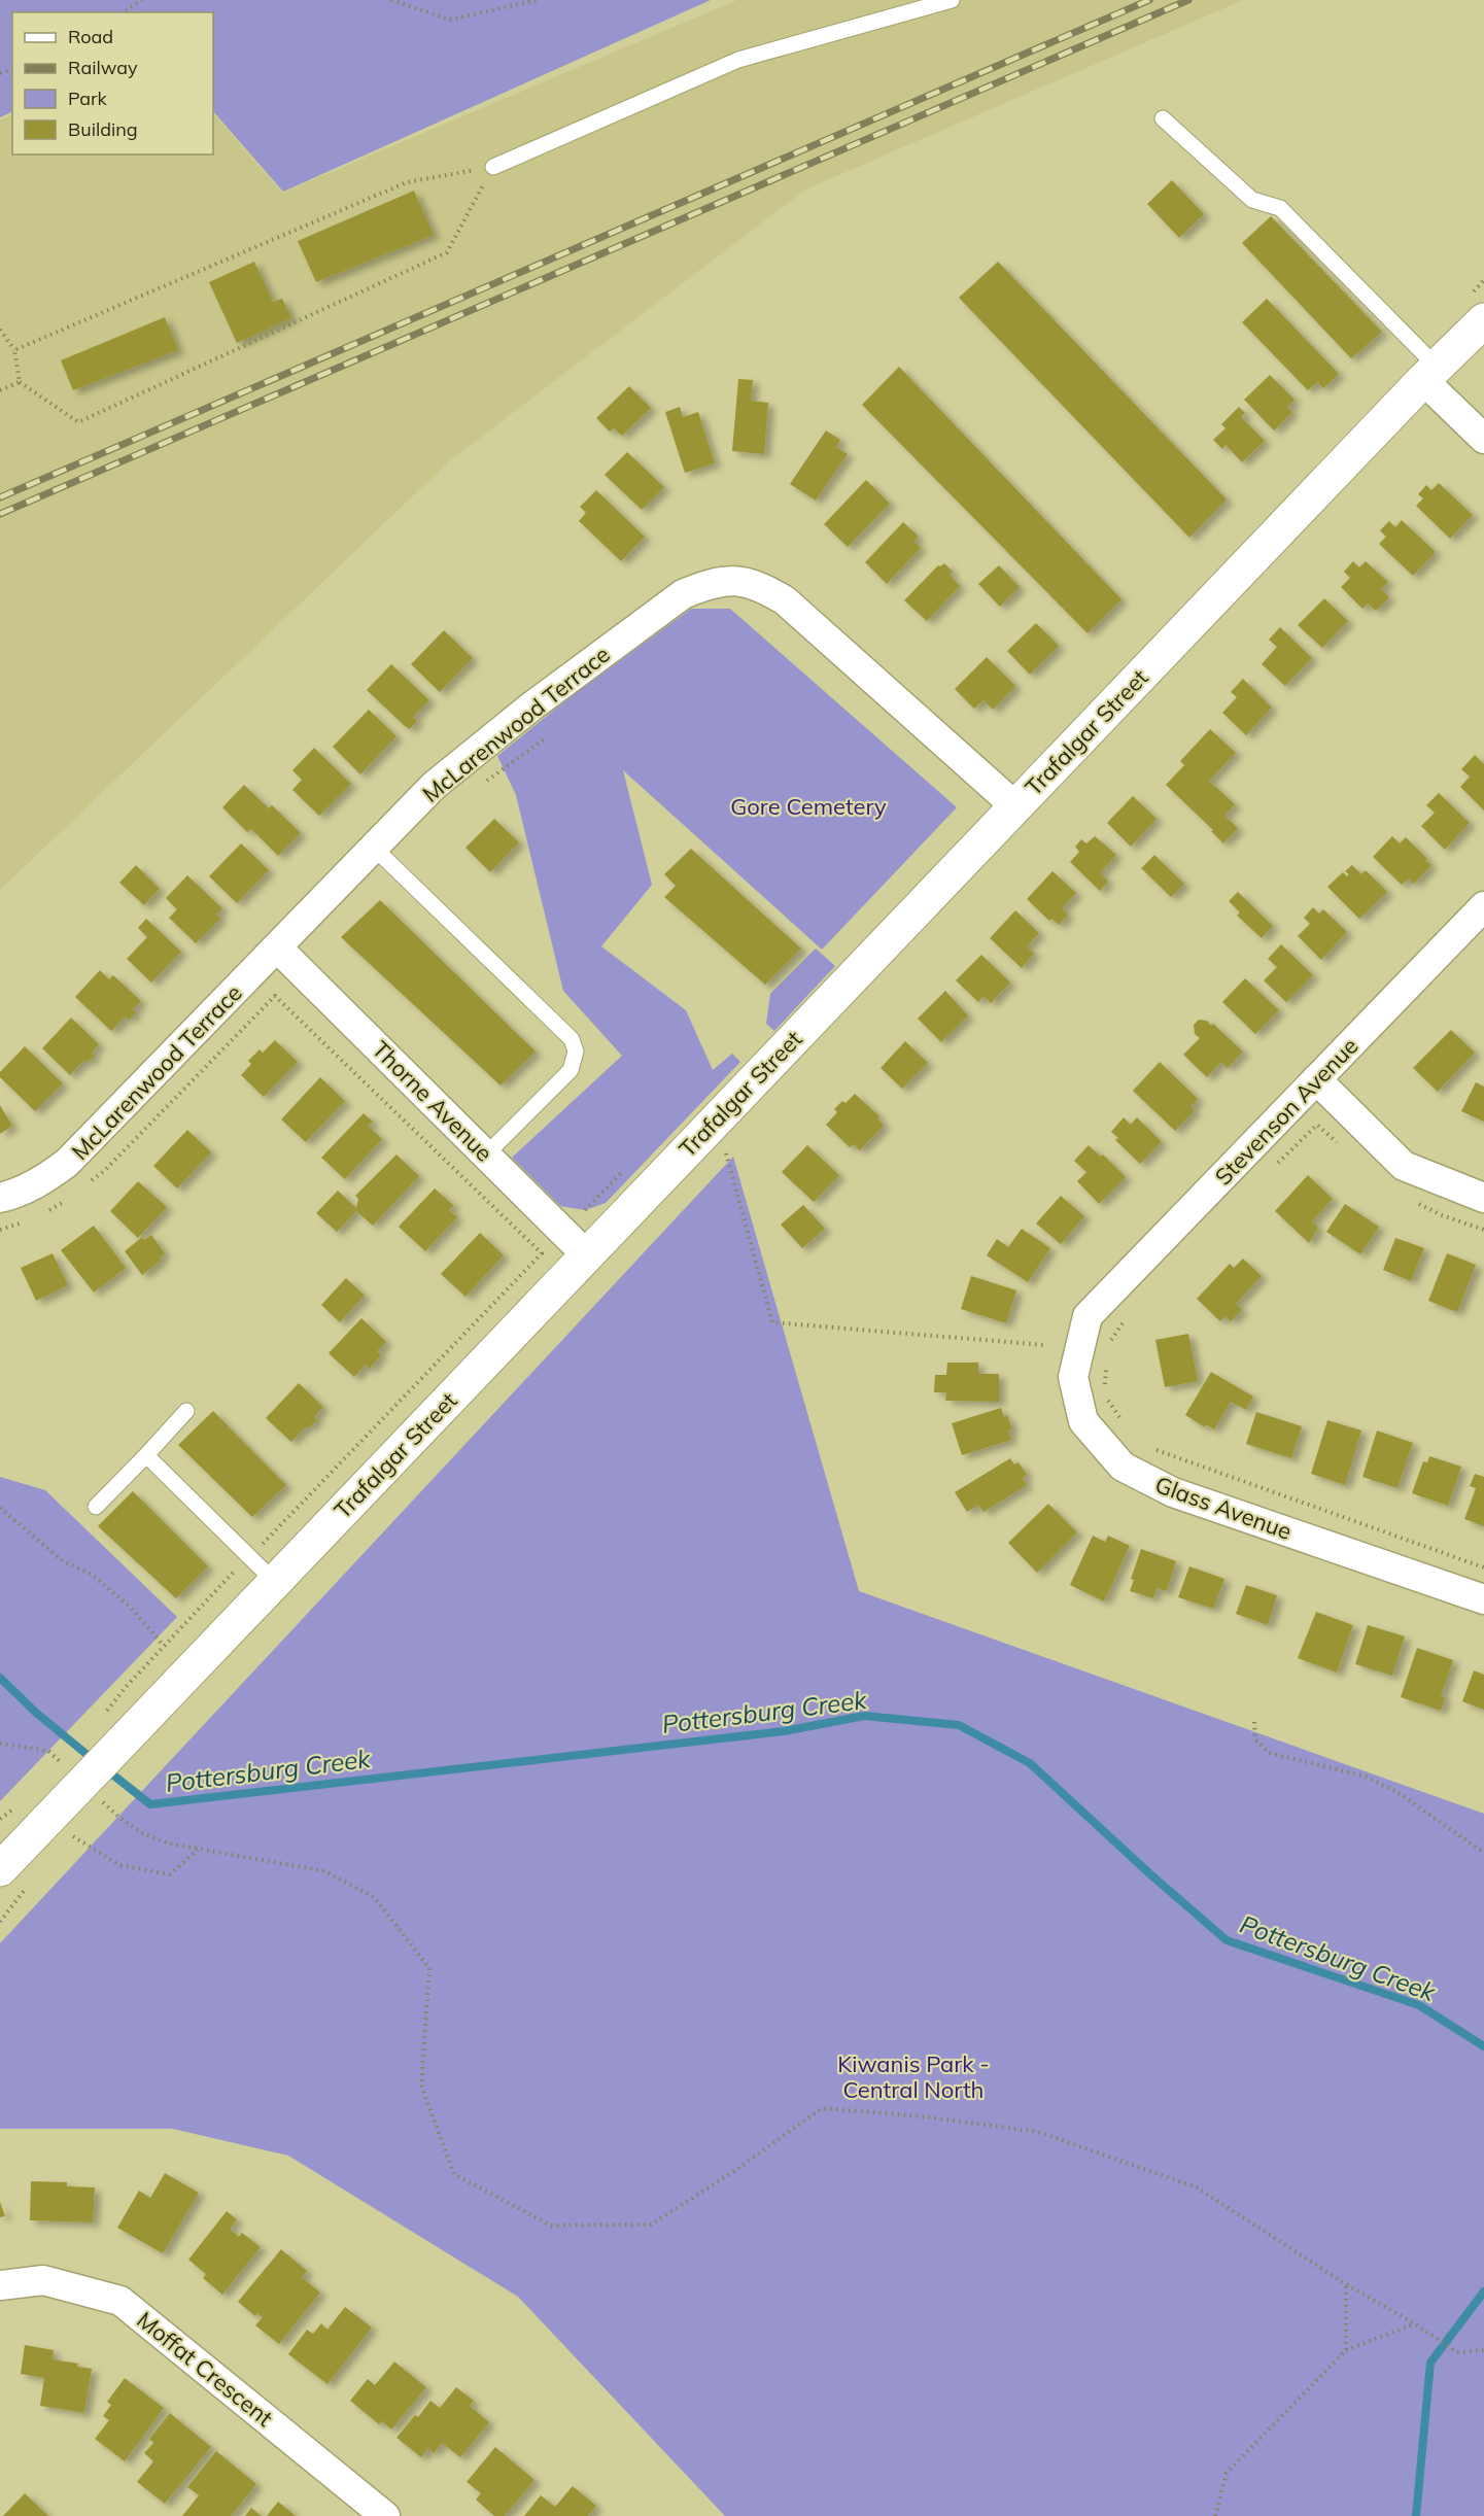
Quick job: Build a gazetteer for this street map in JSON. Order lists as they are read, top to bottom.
{
  "streets": {
    "main road": ["Trafalgar Street"],
    "street": [
      "McLarenwood Terrace",
      "Thorne Avenue",
      "Stevenson Avenue",
      "Glass Avenue",
      "Moffat Crescent"
    ]
  },
  "crossings": [
    ["McLarenwood Terrace", "Trafalgar Street"],
    ["McLarenwood Terrace", "Thorne Avenue"],
    ["Trafalgar Street", "Thorne Avenue"],
    ["Stevenson Avenue", "Glass Avenue"]
  ],
  "water": ["Pottersburg Creek"],
  "parks": ["Gore Cemetery", "Kiwanis Park - Central North"],
  "legend": [
    "Road",
    "Railway",
    "Park",
    "Building"
  ]
}
